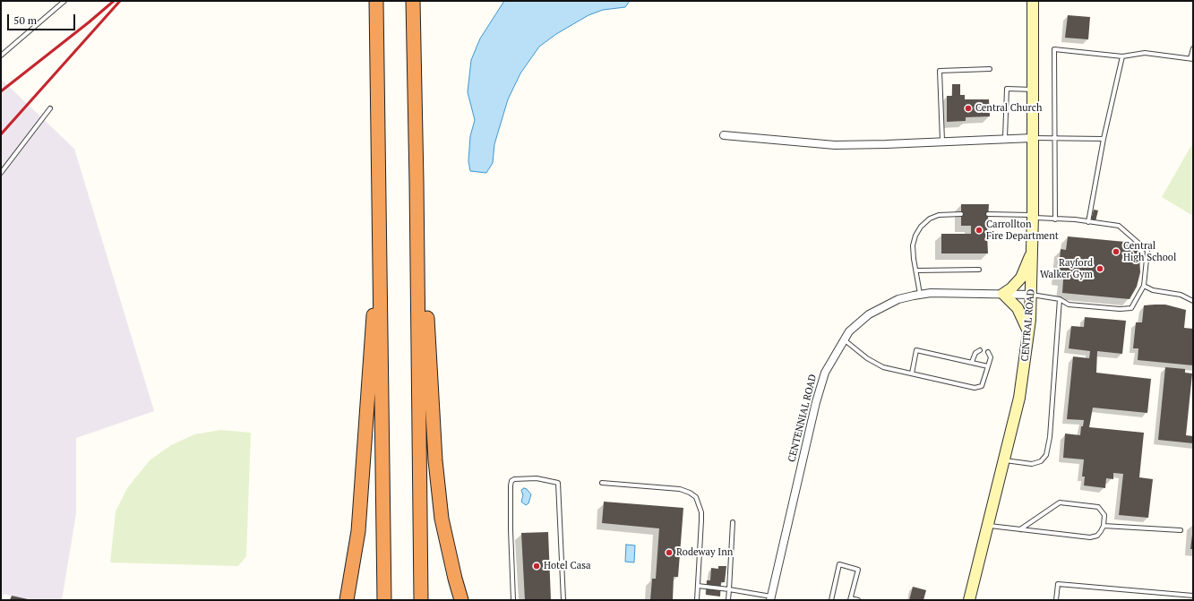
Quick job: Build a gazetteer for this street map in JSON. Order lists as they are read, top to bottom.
{
  "streets": {
    "street": ["CENTRAL ROAD", "CENTENNIAL ROAD"]
  },
  "crossings": [
    ["CENTRAL ROAD", "CENTENNIAL ROAD"]
  ],
  "places": [
    "Central Church",
    "Carrollton Fire Department",
    "Central High School",
    "Rayford Walker Gym",
    "Rodeway Inn",
    "Hotel Casa"
  ],
  "scale_bar": "50 m"
}
